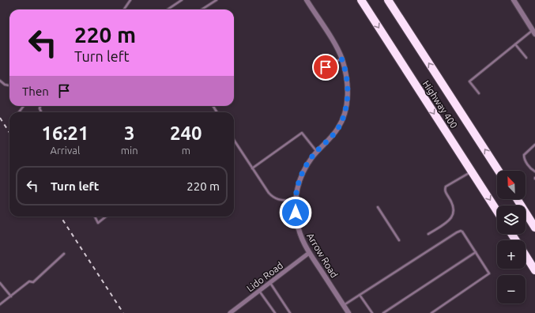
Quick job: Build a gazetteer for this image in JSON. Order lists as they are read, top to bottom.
{
  "streets": {
    "highway": ["Highway 400"],
    "street": ["Arrow Road", "Lido Road"]
  },
  "crossings": [
    ["Arrow Road", "Lido Road"]
  ],
  "north": "top left",
  "page": {
    "turn": ["220 m", "Turn left"],
    "then": "Then",
    "eta": [
      "16:21",
      "Arrival",
      "3",
      "min",
      "240",
      "m"
    ],
    "list": [
      {
        "name": "Turn left",
        "value": "220 m"
      }
    ],
    "map_buttons": ["+", "−"]
  }
}
